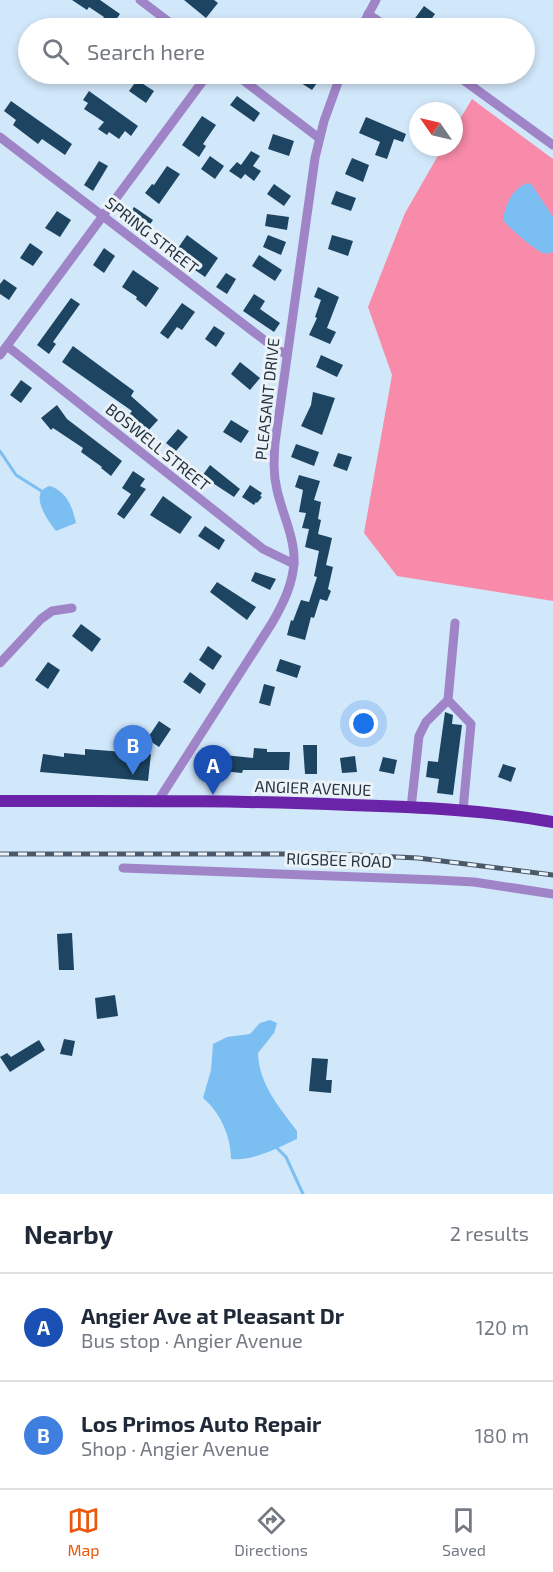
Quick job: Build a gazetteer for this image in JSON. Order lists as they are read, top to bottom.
{
  "streets": {
    "main road": ["ANGIER AVENUE"],
    "street": [
      "SPRING STREET",
      "PLEASANT DRIVE",
      "BOSWELL STREET",
      "RIGSBEE ROAD"
    ]
  },
  "crossings": [
    ["SPRING STREET", "PLEASANT DRIVE"],
    ["PLEASANT DRIVE", "BOSWELL STREET"],
    ["PLEASANT DRIVE", "ANGIER AVENUE"]
  ],
  "north": "top left",
  "page": {
    "search": "Search here",
    "pins": ["B", "A"],
    "heading": ["Nearby", "2 results"],
    "list": [
      {
        "mark": "A",
        "name": "Angier Ave at Pleasant Dr",
        "note": "Bus stop · Angier Avenue",
        "value": "120 m"
      },
      {
        "mark": "B",
        "name": "Los Primos Auto Repair",
        "note": "Shop · Angier Avenue",
        "value": "180 m"
      }
    ],
    "nav": ["Map", "Directions", "Saved"]
  }
}
